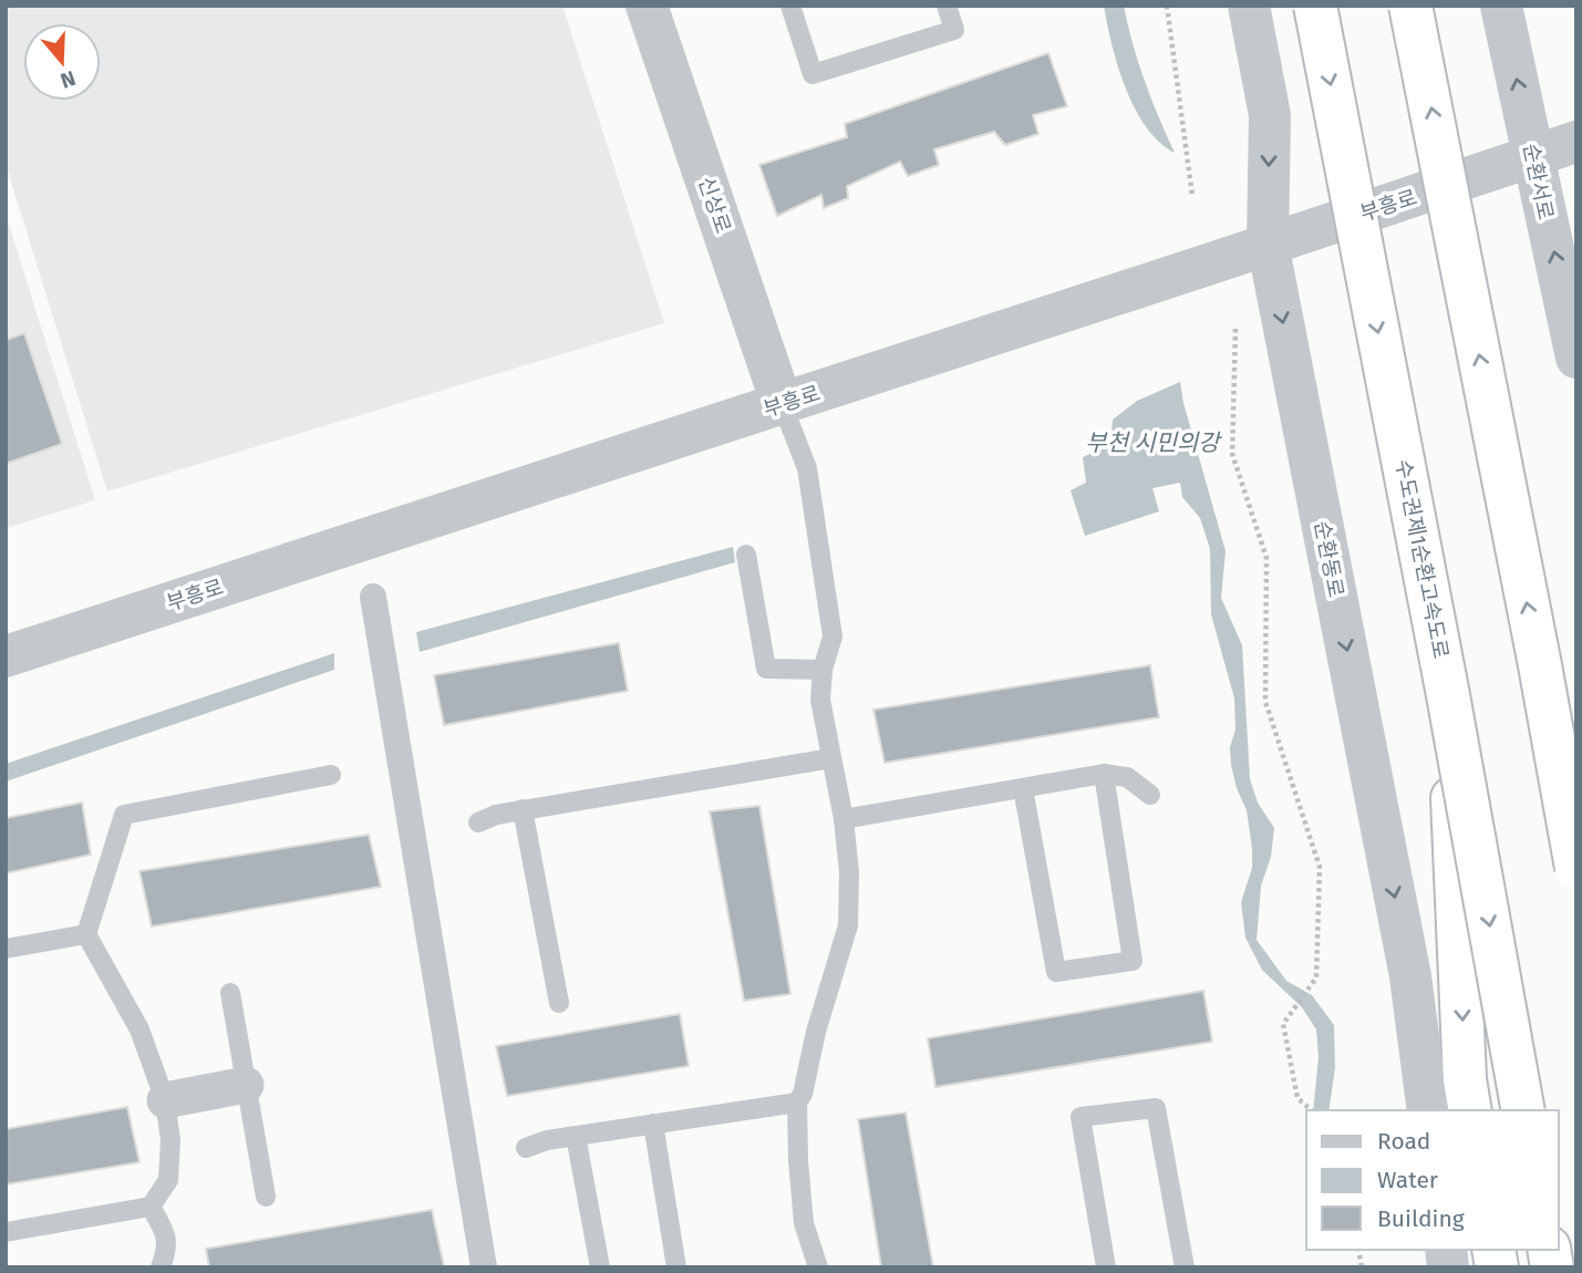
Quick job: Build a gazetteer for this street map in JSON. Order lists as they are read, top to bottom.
{
  "streets": {
    "highway": ["수도권제1순환고속도로"],
    "street": [
      "순환서로",
      "신상로",
      "부흥로",
      "순환동로"
    ]
  },
  "crossings": [
    ["순환서로", "부흥로"],
    ["신상로", "부흥로"],
    ["부흥로", "순환동로"]
  ],
  "one_way": ["순환서로", "순환동로"],
  "water": ["부천 시민의강"],
  "legend": ["Road", "Water", "Building"],
  "north": "bottom"
}
